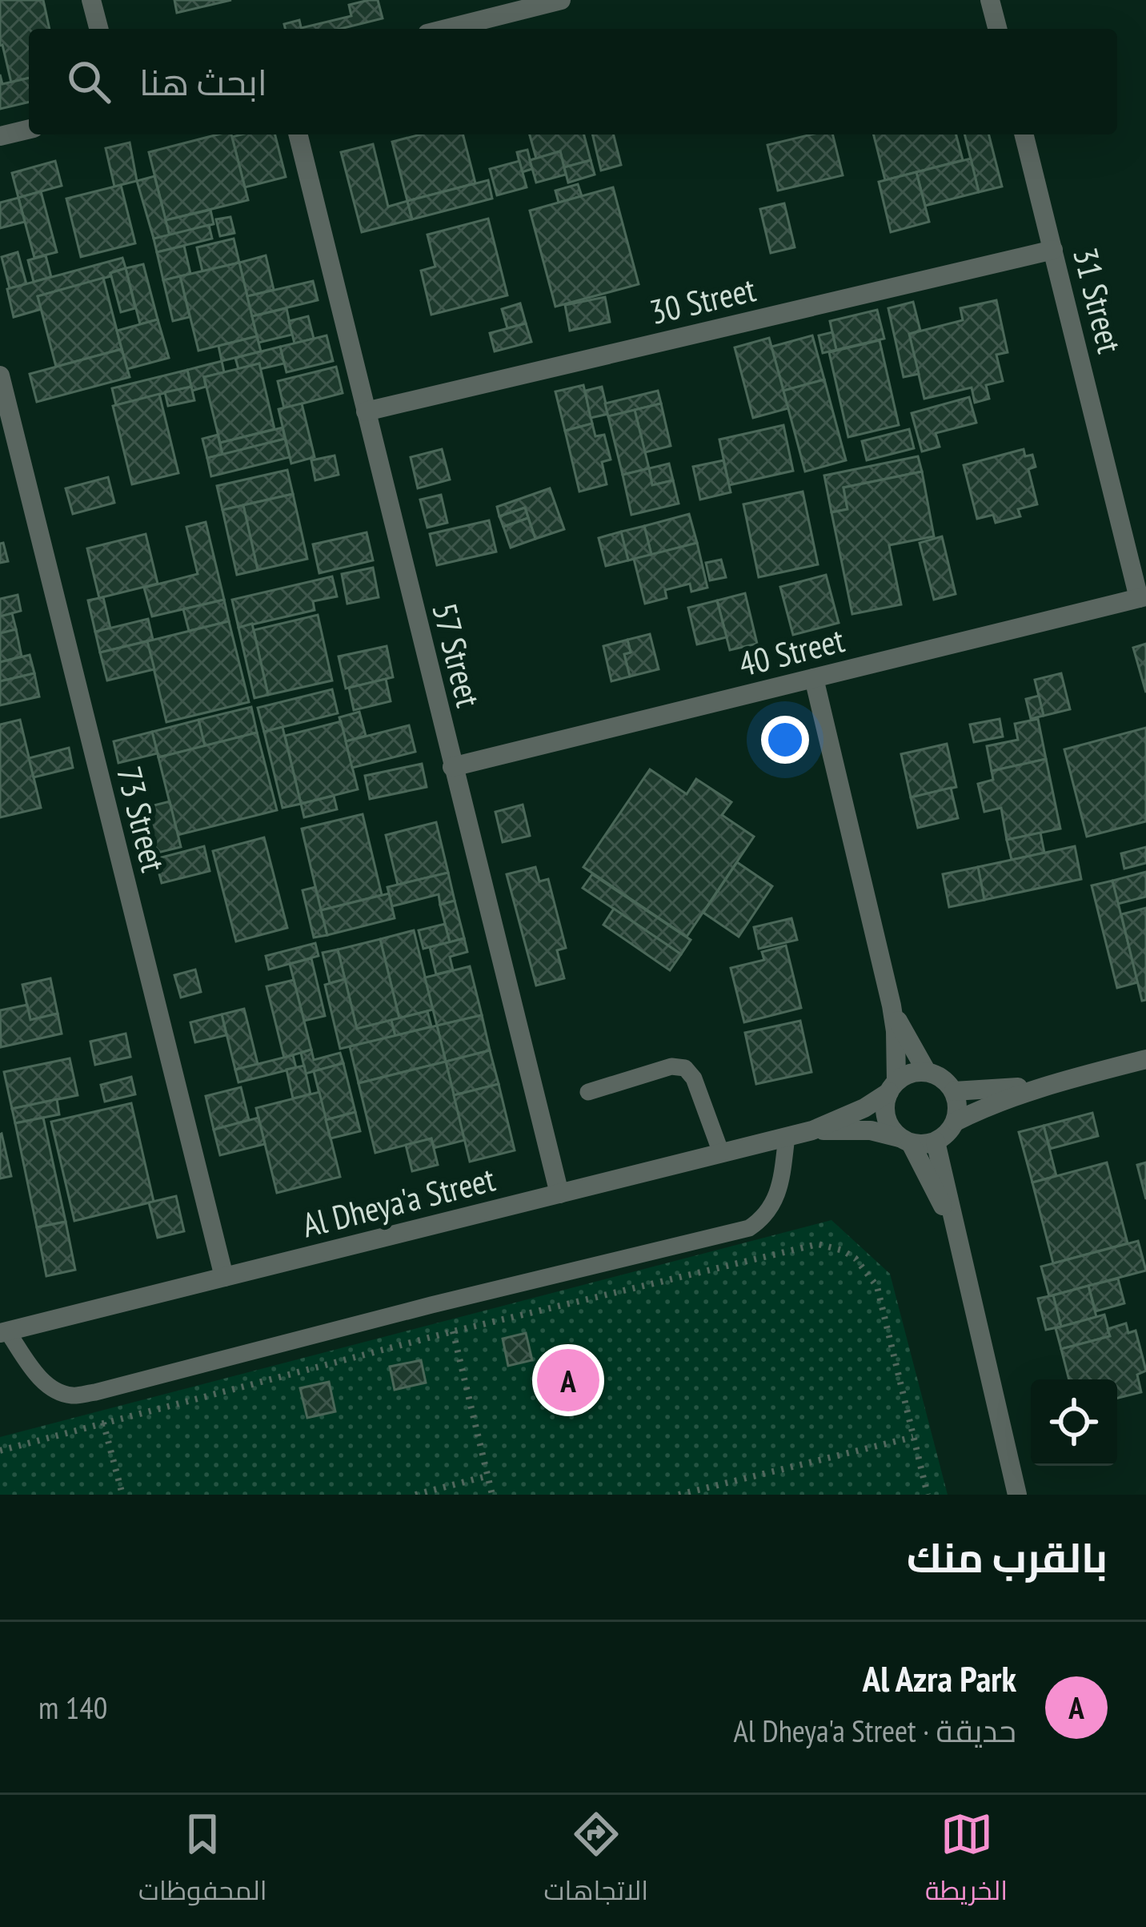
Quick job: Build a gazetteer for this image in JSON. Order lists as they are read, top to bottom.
{
  "streets": {
    "street": [
      "30 Street",
      "31 Street",
      "40 Street",
      "57 Street",
      "73 Street",
      "Al Dheya'a Street"
    ]
  },
  "crossings": [
    ["30 Street", "31 Street"],
    ["30 Street", "57 Street"],
    ["31 Street", "40 Street"],
    ["40 Street", "57 Street"],
    ["57 Street", "Al Dheya'a Street"],
    ["73 Street", "Al Dheya'a Street"]
  ],
  "page": {
    "search": "ابحث هنا",
    "pins": "A",
    "heading": "بالقرب منك",
    "list": [
      {
        "mark": "A",
        "name": "Al Azra Park",
        "note": "حديقة · Al Dheya'a Street",
        "value": "140 m"
      }
    ],
    "nav": ["الخريطة", "الاتجاهات", "المحفوظات"]
  }
}
